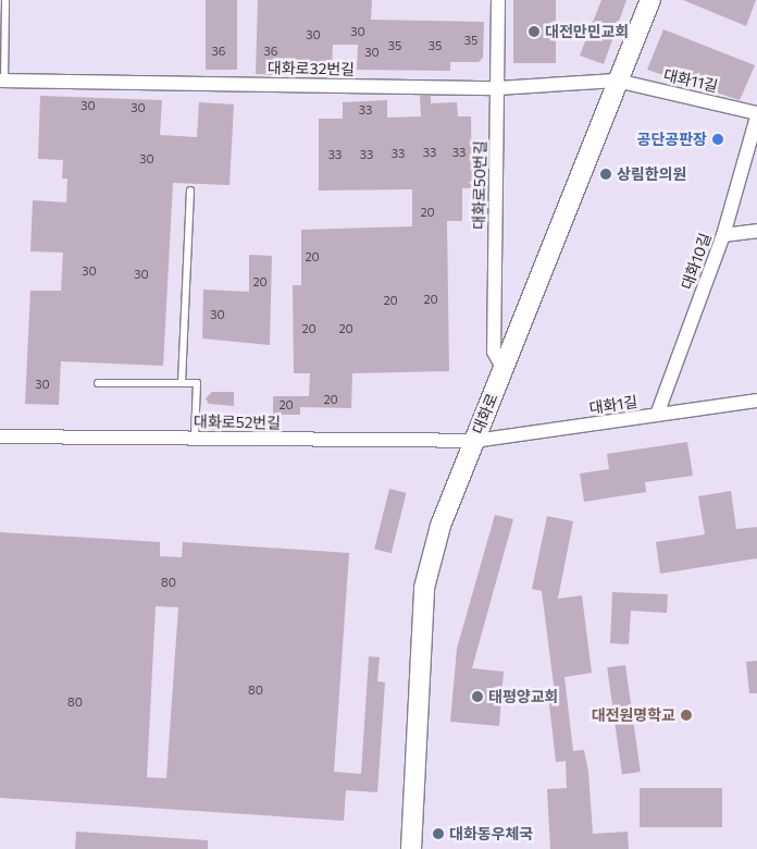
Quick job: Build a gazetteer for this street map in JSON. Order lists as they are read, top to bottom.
{
  "streets": {
    "main road": ["대화로"],
    "street": [
      "대화로32번길",
      "대화11길",
      "대화로50번길",
      "대화10길",
      "대화1길",
      "대화로52번길"
    ]
  },
  "crossings": [
    ["대화로32번길", "대화11길"],
    ["대화로32번길", "대화로50번길"],
    ["대화로32번길", "대화로"],
    ["대화11길", "대화10길"],
    ["대화11길", "대화로"],
    ["대화로50번길", "대화로"],
    ["대화10길", "대화1길"],
    ["대화1길", "대화로"],
    ["대화1길", "대화로52번길"],
    ["대화로", "대화로52번길"]
  ],
  "places": [
    "대전만민교회",
    "공단공판장",
    "상림한의원",
    "태평양교회",
    "대전원명학교",
    "대화동우체국"
  ],
  "house_numbers": [
    "30",
    "30",
    "35",
    "35",
    "35",
    "36",
    "36",
    "30",
    "30",
    "30",
    "33",
    "33",
    "33",
    "33",
    "33",
    "33",
    "30",
    "20",
    "20",
    "30",
    "30",
    "20",
    "20",
    "20",
    "30",
    "20",
    "20",
    "30",
    "20",
    "20",
    "80",
    "80",
    "80"
  ]
}
